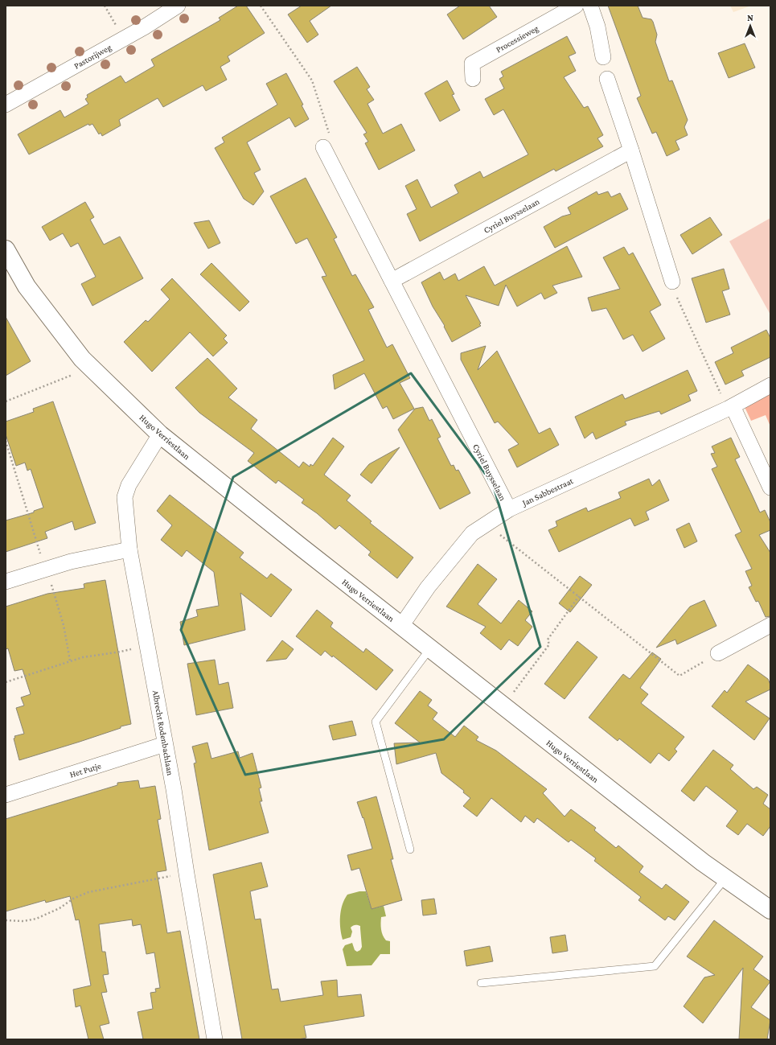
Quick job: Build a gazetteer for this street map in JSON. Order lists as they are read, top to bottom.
{
  "streets": {
    "street": [
      "Processieweg",
      "Pastorijweg",
      "Cyriel Buysselaan",
      "Hugo Verriestlaan",
      "Jan Sabbestraat",
      "Albrecht Rodenbachlaan",
      "Het Putje"
    ]
  },
  "crossings": [
    ["Cyriel Buysselaan", "Jan Sabbestraat"],
    ["Hugo Verriestlaan", "Jan Sabbestraat"],
    ["Hugo Verriestlaan", "Albrecht Rodenbachlaan"],
    ["Albrecht Rodenbachlaan", "Het Putje"]
  ],
  "north": "top"
}
